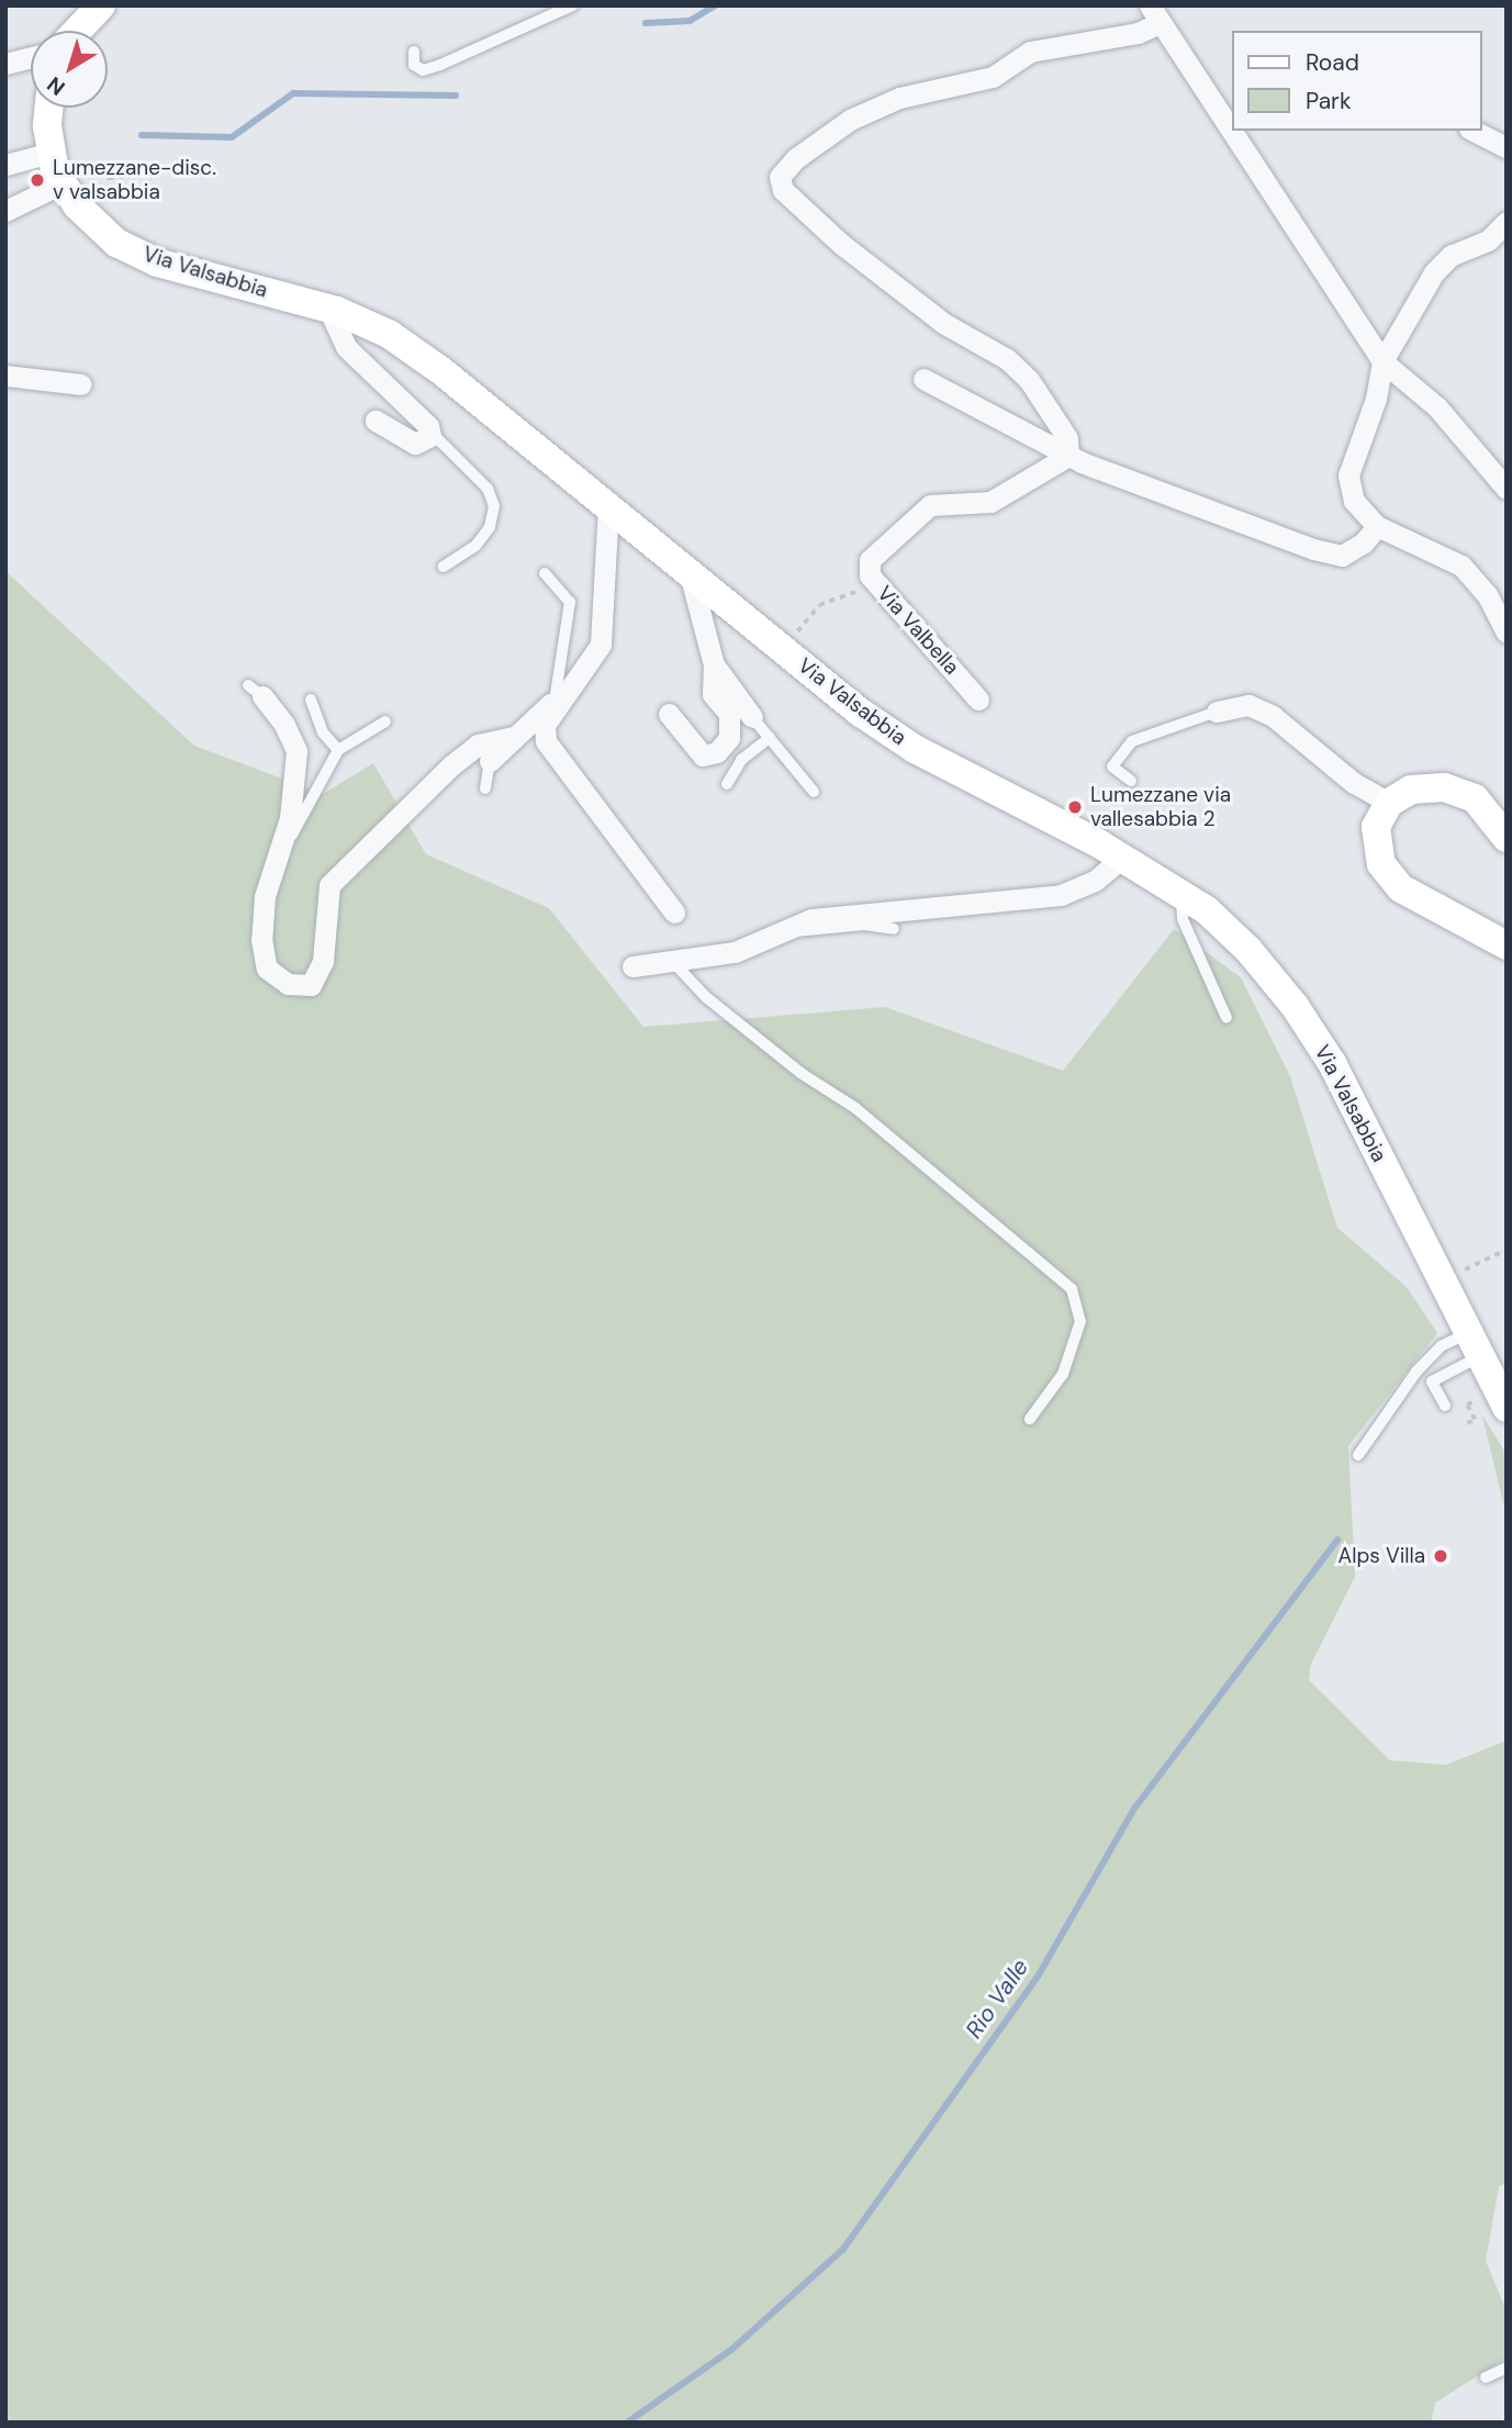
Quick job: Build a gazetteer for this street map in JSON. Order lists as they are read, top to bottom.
{
  "streets": {
    "main road": ["Via Valsabbia"],
    "street": ["Via Valbella"]
  },
  "water": ["Rio Valle"],
  "places": ["Lumezzane-disc. v valsabbia", "Lumezzane via vallesabbia 2", "Alps Villa"],
  "legend": ["Road", "Park"],
  "north": "bottom left"
}
